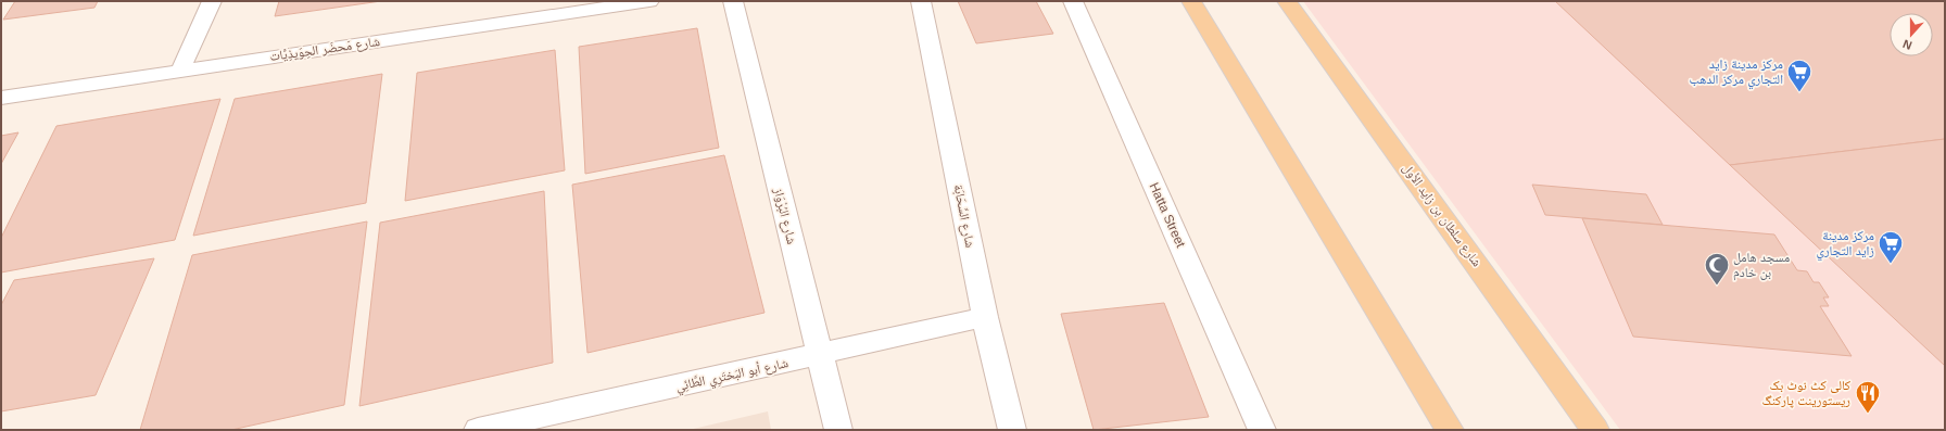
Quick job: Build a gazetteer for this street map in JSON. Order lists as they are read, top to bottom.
{
  "streets": {
    "main road": ["شارع سلطان بن زايد الأول"],
    "street": [
      "شارع مَحضَر الحِوَيذِيَّات",
      "Hatta Street",
      "شارع البُرْوَاز",
      "شارع السَّحَابَة",
      "شارع أبو البَختَرِي الطَّائِي"
    ]
  },
  "crossings": [
    ["شارع البُرْوَاز", "شارع أبو البَختَرِي الطَّائِي"],
    ["شارع السَّحَابَة", "شارع أبو البَختَرِي الطَّائِي"]
  ],
  "places": {
    "supermarket": ["مركز مدينة زايد التجاري مركز الدهب", "مركز مدينة زايد التجاري"],
    "mosque": ["مسجد هامل بن خادم"],
    "restaurant": ["کالی کٹ نوٹ بک ریستورینت پارکنگ"]
  },
  "north": "bottom"
}
